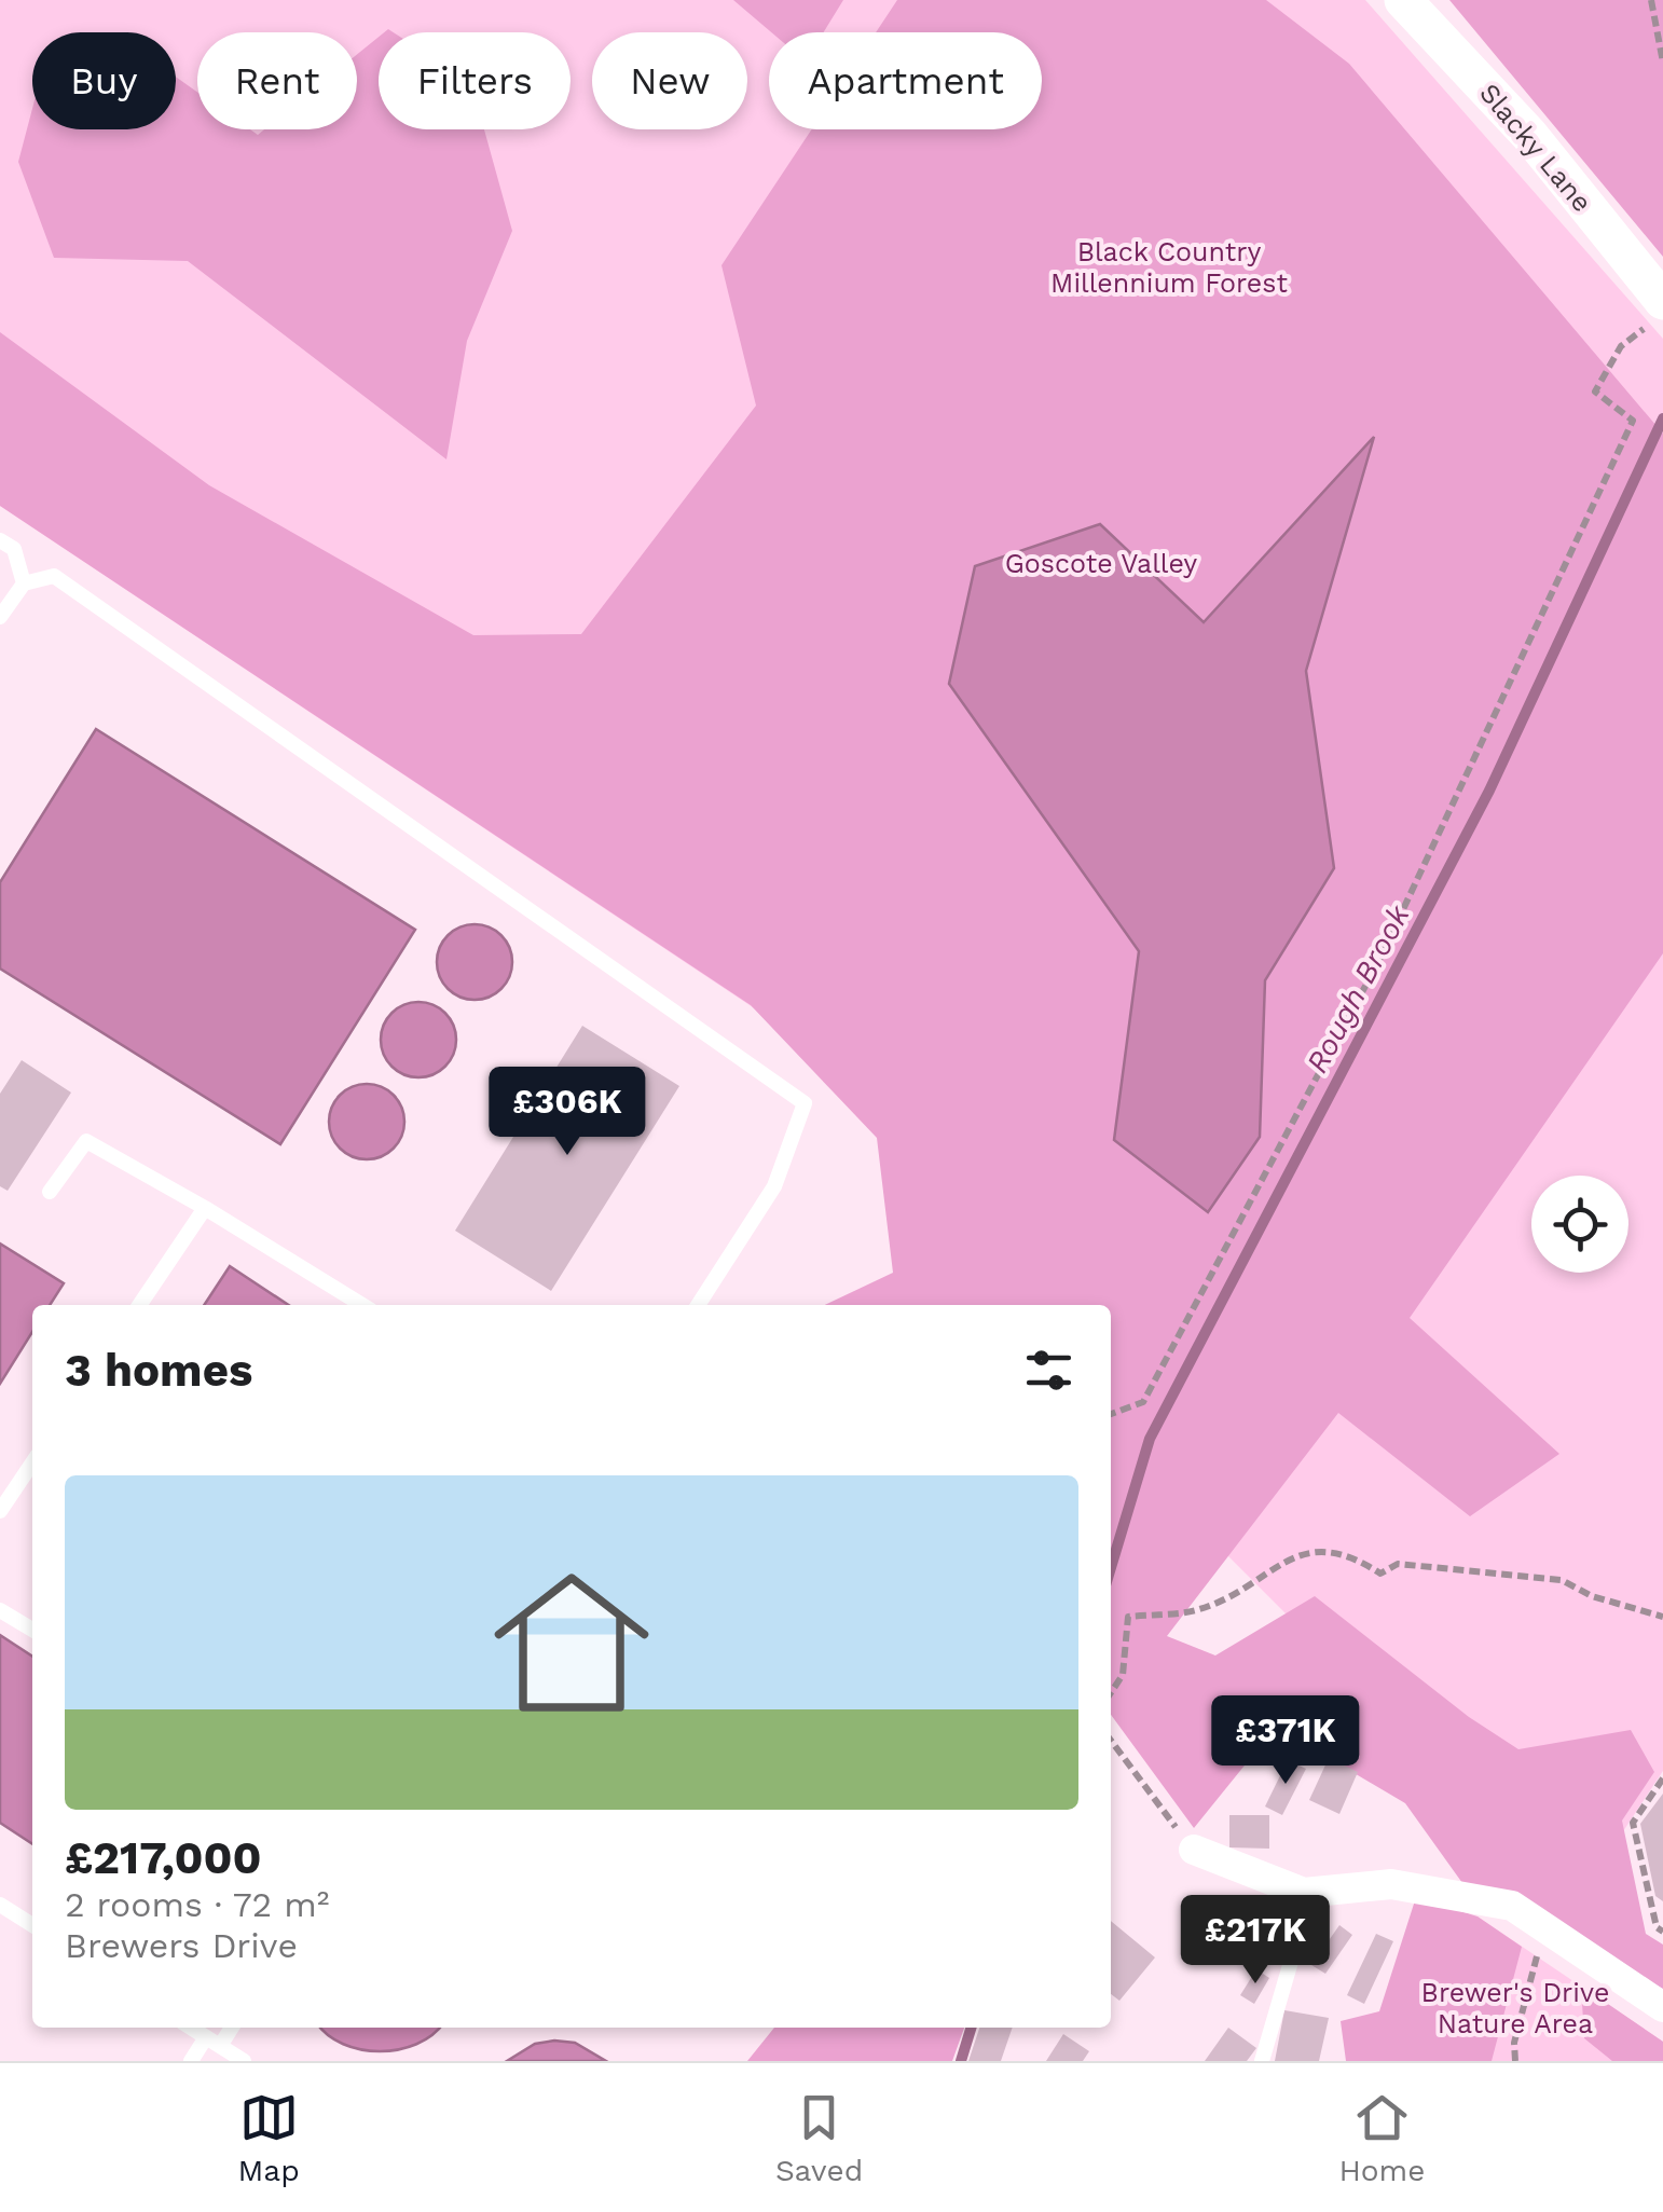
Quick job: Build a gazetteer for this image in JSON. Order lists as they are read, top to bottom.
{
  "streets": {
    "street": ["Slacky Lane"]
  },
  "water": ["Rough Brook"],
  "parks": ["Black Country Millennium Forest", "Goscote Valley", "Brewer's Drive Nature Area"],
  "page": {
    "chip": [
      "Buy",
      "Rent",
      "Filters",
      "New",
      "Apartment"
    ],
    "price": ["£306K", "£371K", "£217K"],
    "heading": "3 homes",
    "list": [
      {
        "name": "£217,000",
        "note": "2 rooms · 72 m² · Brewers Drive"
      }
    ],
    "tabs": ["Map", "Saved", "Home"]
  }
}
